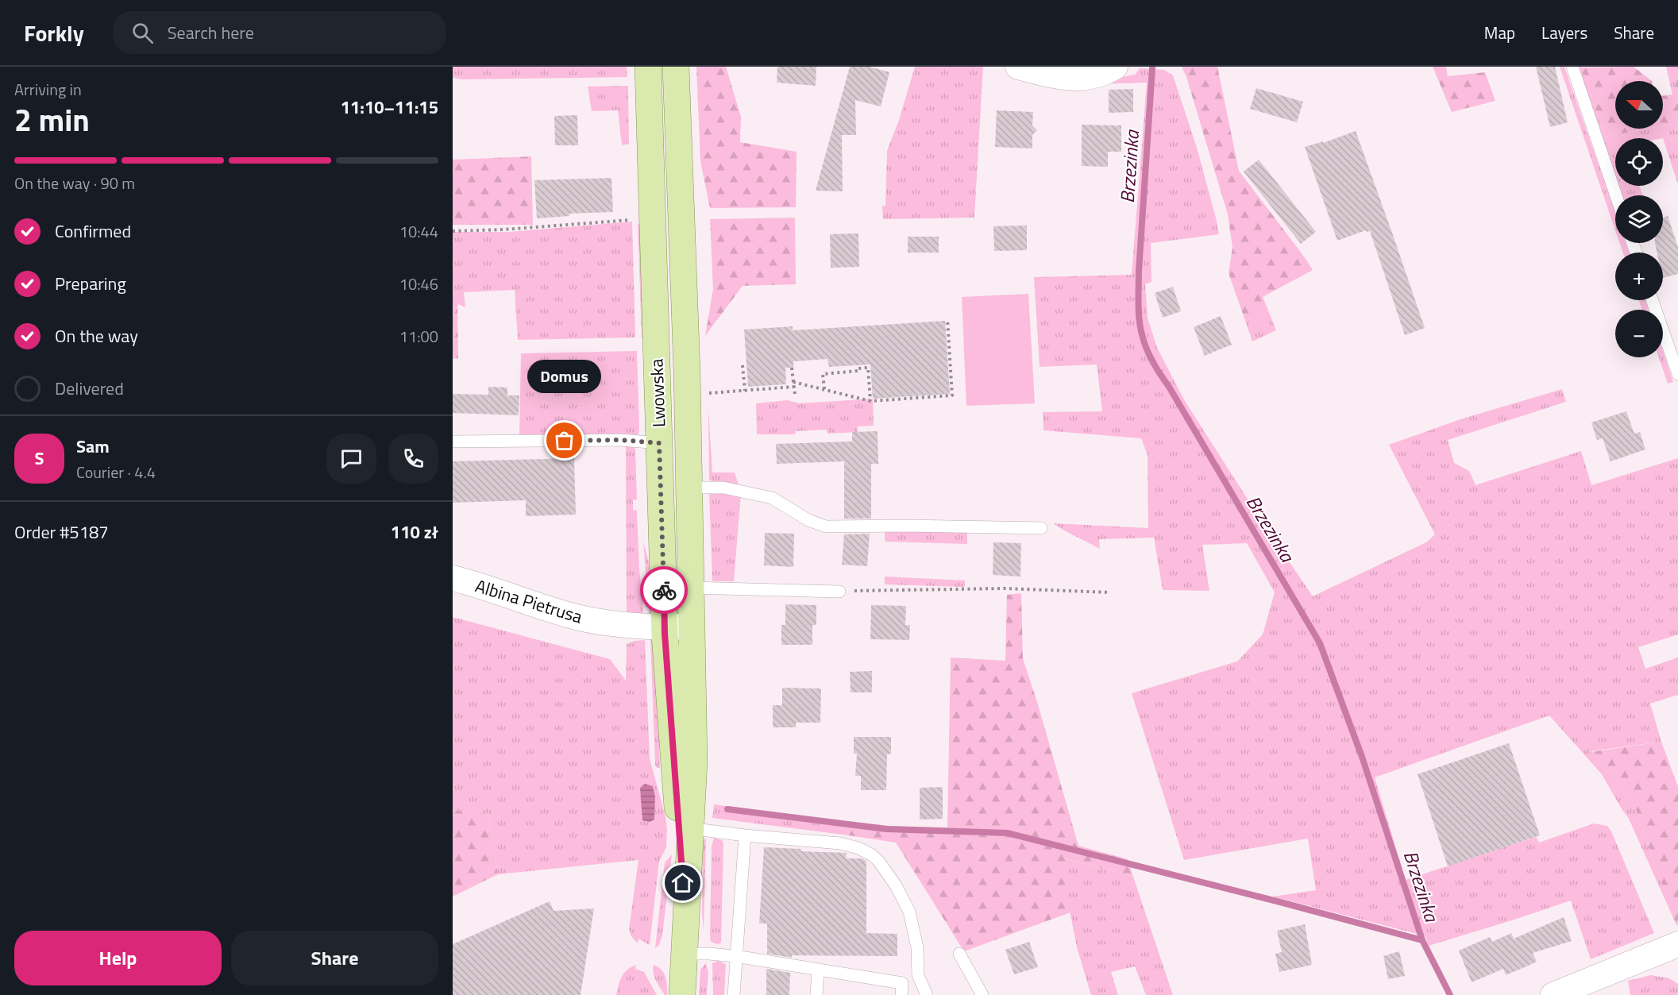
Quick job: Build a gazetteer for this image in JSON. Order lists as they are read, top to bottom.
{
  "streets": {
    "main road": ["Lwowska"],
    "street": ["Albina Pietrusa"]
  },
  "crossings": [
    ["Lwowska", "Albina Pietrusa"]
  ],
  "water": ["Brzezinka"],
  "places": ["Domus"],
  "north": "left",
  "page": {
    "header": "Forkly",
    "search": "Search here",
    "nav": ["Map", "Layers", "Share"],
    "heading": ["2 min", "Arriving in", "11:10–11:15"],
    "panel": [
      "Sam",
      "Courier · 4.4",
      "Order #5187",
      "110 zł"
    ],
    "map_buttons": ["+", "−"],
    "bar": "On the way · 90 m",
    "list": [
      ["Confirmed", "10:44"],
      ["Preparing", "10:46"],
      ["On the way", "11:00"],
      "Delivered"
    ],
    "bubble": "Domus",
    "round": "S",
    "buttons": ["Help", "Share"]
  }
}
